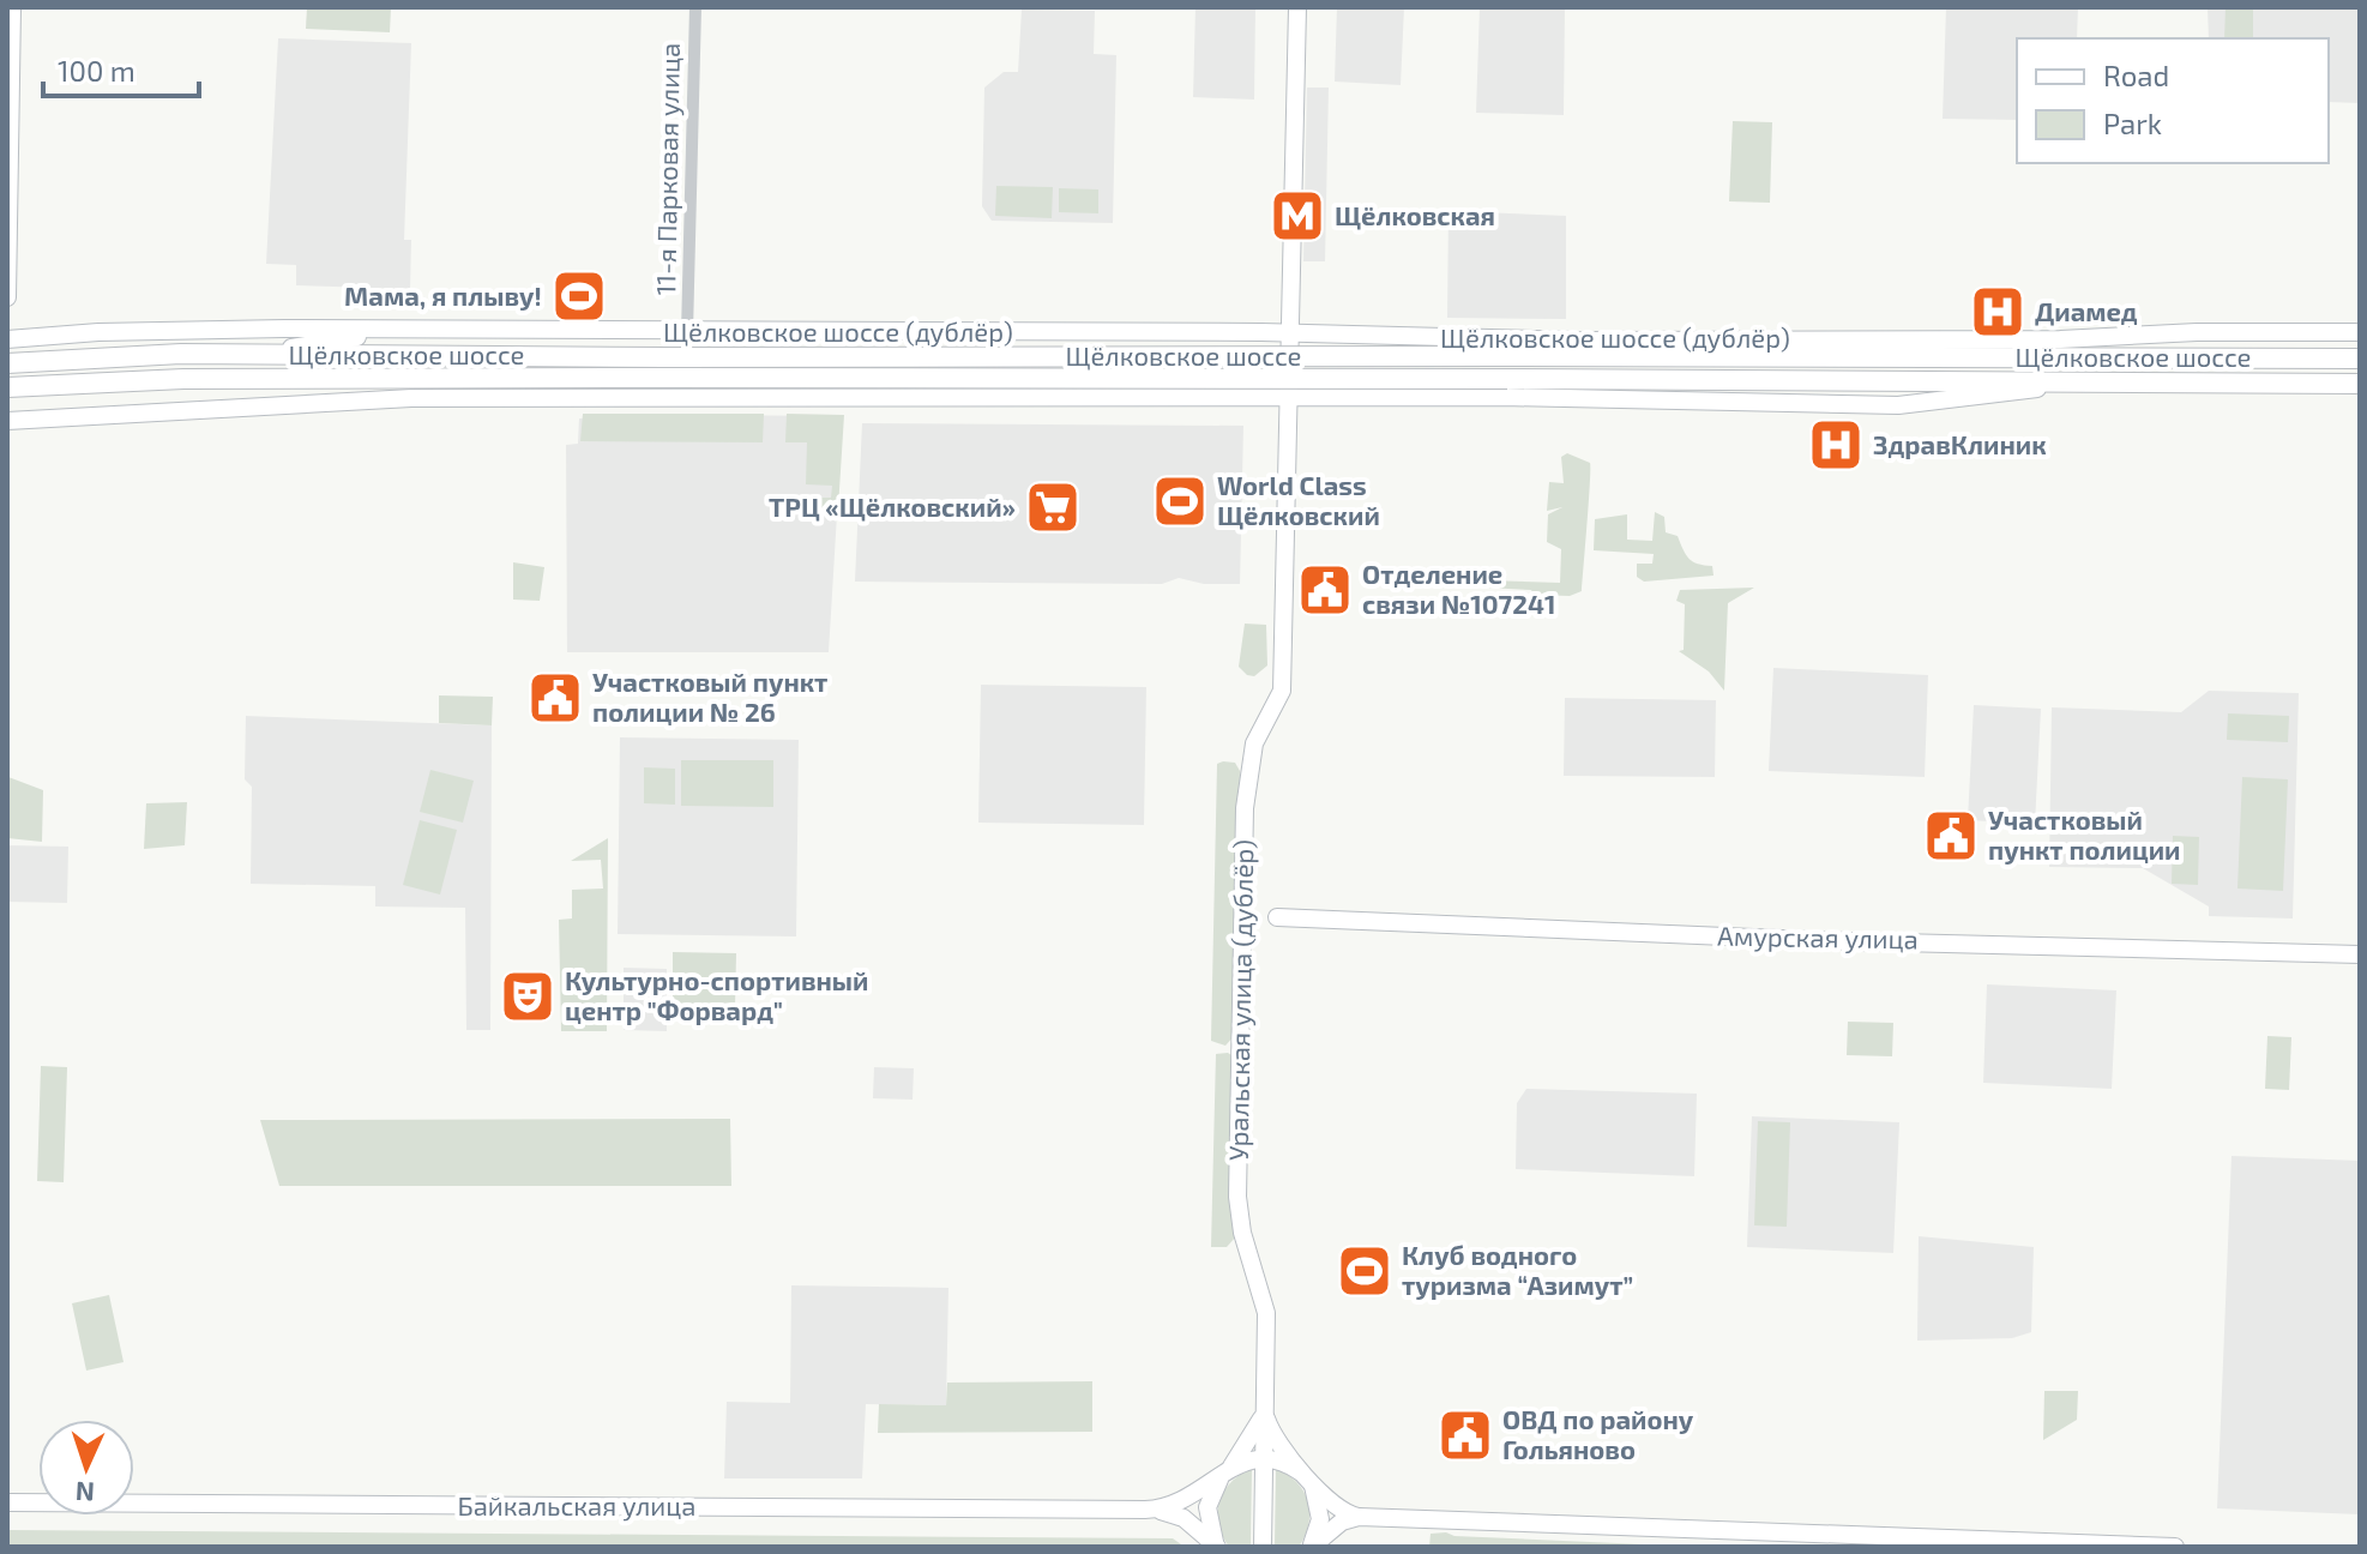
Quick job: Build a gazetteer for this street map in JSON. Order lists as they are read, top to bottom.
{
  "streets": {
    "main road": ["Щёлковское шоссе"],
    "street": [
      "11-я Парковая улица",
      "Щёлковское шоссе (дублёр)",
      "Амурская улица",
      "Уральская улица (дублёр)",
      "Байкальская улица"
    ]
  },
  "crossings": [
    ["11-я Парковая улица", "Щёлковское шоссе (дублёр)"]
  ],
  "places": {
    "metro station": ["Щёлковская"],
    "sports": ["Мама, я плыву!", "World Class Щёлковский", "Клуб водного туризма “Азимут”"],
    "hospital": ["Диамед", "ЗдравКлиник"],
    "supermarket": ["ТРЦ «Щёлковский»"],
    "public building": [
      "Отделение связи №107241",
      "Участковый пункт полиции № 26",
      "Участковый пункт полиции",
      "ОВД по району Гольяново"
    ],
    "theatre": ["Культурно-спортивный центр \"Форвард\""]
  },
  "legend": ["Road", "Park"],
  "scale_bar": "100 m",
  "north": "bottom"
}
